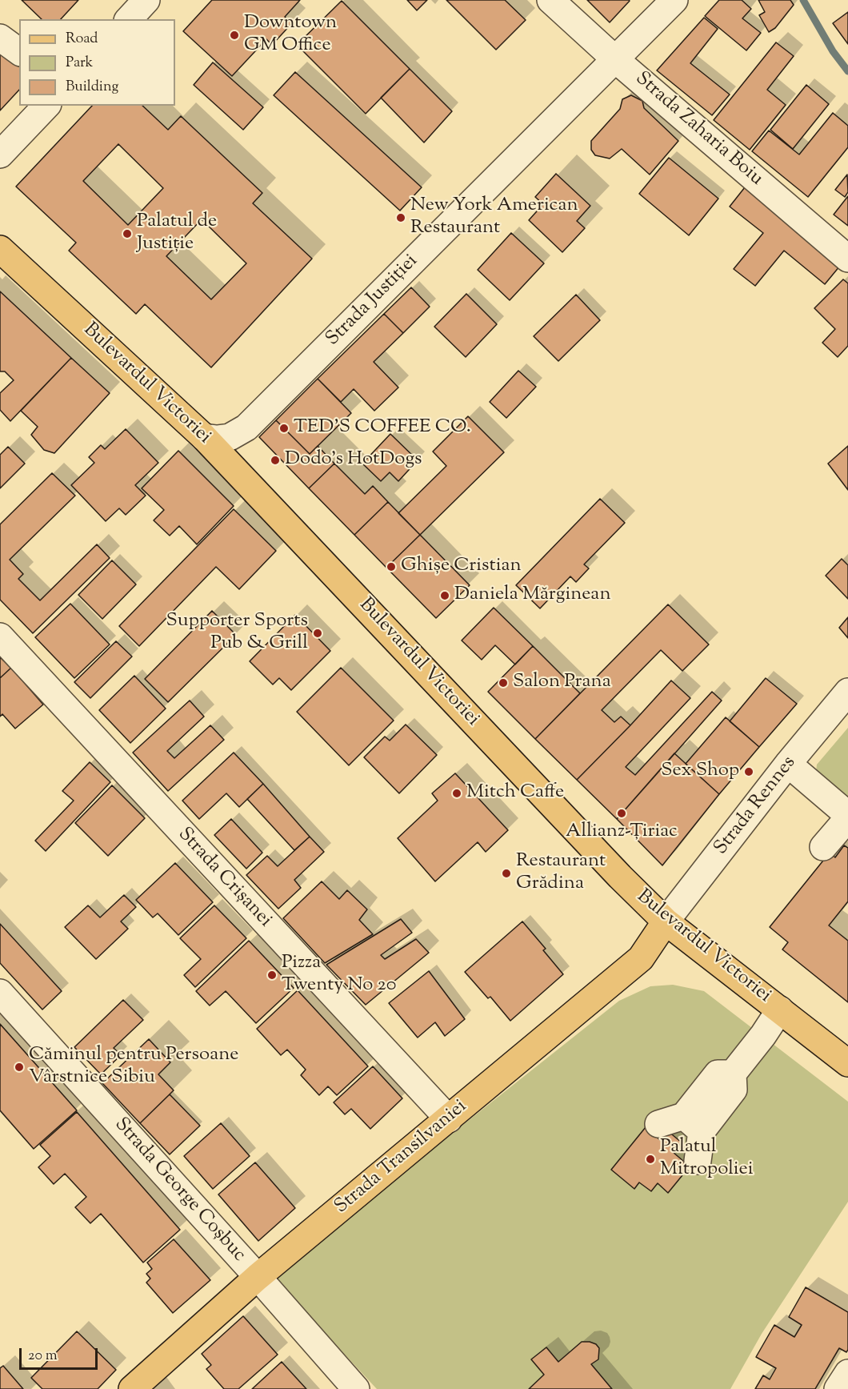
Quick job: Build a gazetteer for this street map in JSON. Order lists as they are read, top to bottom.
{
  "streets": {
    "main road": ["Bulevardul Victoriei", "Strada Transilvaniei"],
    "street": [
      "Strada Zaharia Boiu",
      "Strada Justiției",
      "Strada Rennes",
      "Strada Crișanei",
      "Strada George Coșbuc"
    ]
  },
  "crossings": [
    ["Strada Zaharia Boiu", "Strada Justiției"],
    ["Strada Justiției", "Bulevardul Victoriei"],
    ["Bulevardul Victoriei", "Strada Rennes"],
    ["Bulevardul Victoriei", "Strada Transilvaniei"],
    ["Strada Rennes", "Strada Transilvaniei"],
    ["Strada Crișanei", "Strada Transilvaniei"],
    ["Strada Transilvaniei", "Strada George Coșbuc"]
  ],
  "places": [
    "Downtown GM Office",
    "New York American Restaurant",
    "Palatul de Justiție",
    "TED'S COFFEE CO.",
    "Dodo's HotDogs",
    "Ghișe Cristian",
    "Daniela Mărginean",
    "Supporter Sports Pub & Grill",
    "Salon Prana",
    "Sex Shop",
    "Mitch Caffe",
    "Allianz-Țiriac",
    "Restaurant Grădina",
    "Pizza Twenty No 20",
    "Căminul pentru Persoane Vârstnice Sibiu",
    "Palatul Mitropoliei"
  ],
  "legend": ["Road", "Park", "Building"],
  "scale_bar": "20 m"
}
